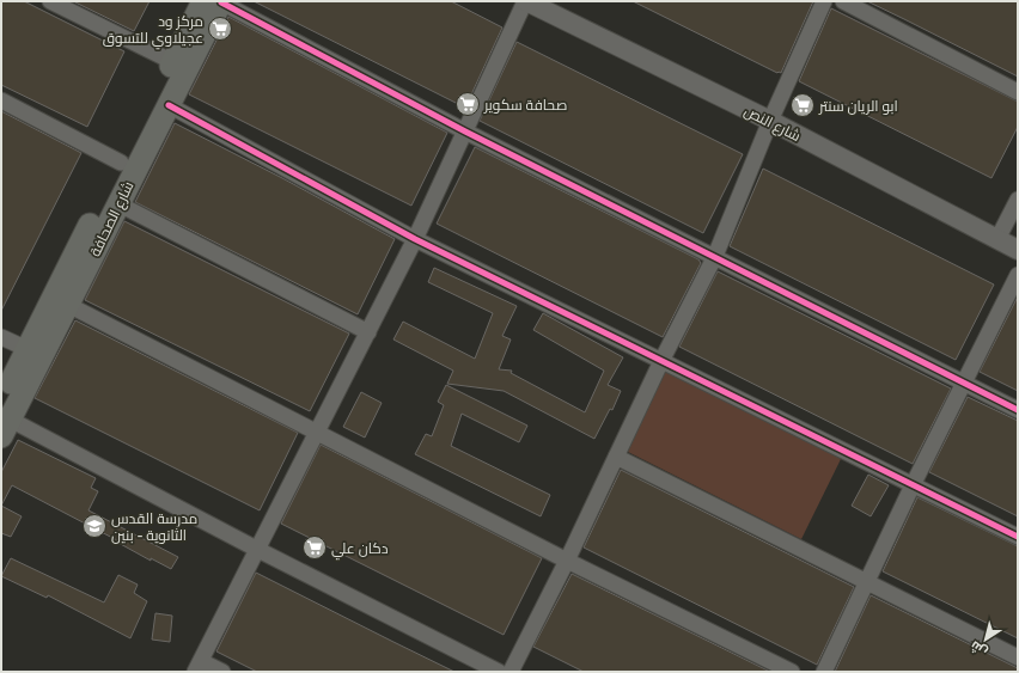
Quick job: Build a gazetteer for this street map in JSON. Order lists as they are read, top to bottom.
{
  "streets": {
    "main road": ["شارع الصحافة"],
    "street": ["شارع النص"]
  },
  "places": {
    "supermarket": [
      "مركز ود عجيلاوي للتسوق",
      "صحافة سكوير",
      "ابو الريان سنتر",
      "دكان علي"
    ],
    "school or university": ["مدرسة القدس الثانوية - بنين"]
  },
  "north": "bottom left"
}
